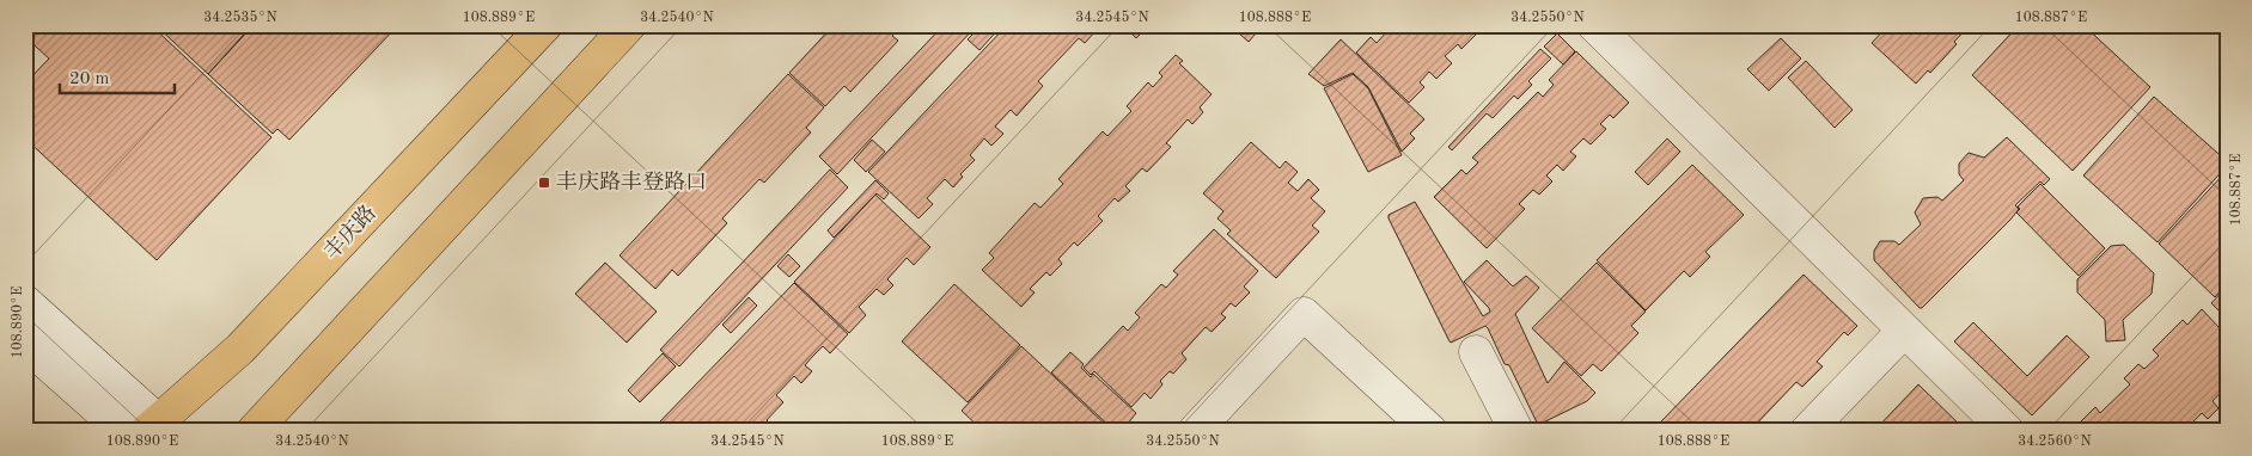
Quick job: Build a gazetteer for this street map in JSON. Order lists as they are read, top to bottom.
{
  "streets": {
    "main road": ["丰庆路"]
  },
  "places": {
    "transit": ["丰庆路丰登路口"]
  },
  "scale_bar": "20 m",
  "coordinates": [
    "34.2535°N",
    "108.889°E",
    "34.2540°N",
    "34.2545°N",
    "108.888°E",
    "34.2550°N",
    "108.887°E",
    "108.890°E",
    "34.2560°N"
  ]
}
